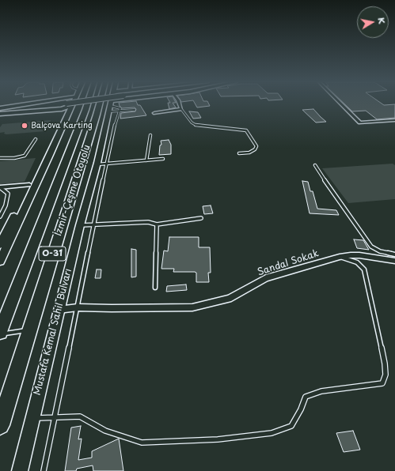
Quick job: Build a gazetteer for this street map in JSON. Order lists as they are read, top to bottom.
{
  "streets": {
    "highway": ["İzmir-Çeşme Otoyolu", "O-31"],
    "main road": ["Mustafa Kemal Sahil Bulvarı"],
    "street": ["Sandal Sokak"]
  },
  "crossings": [
    ["Sandal Sokak", "Mustafa Kemal Sahil Bulvarı"]
  ],
  "places": ["Balçova Karting"],
  "north": "right"
}
